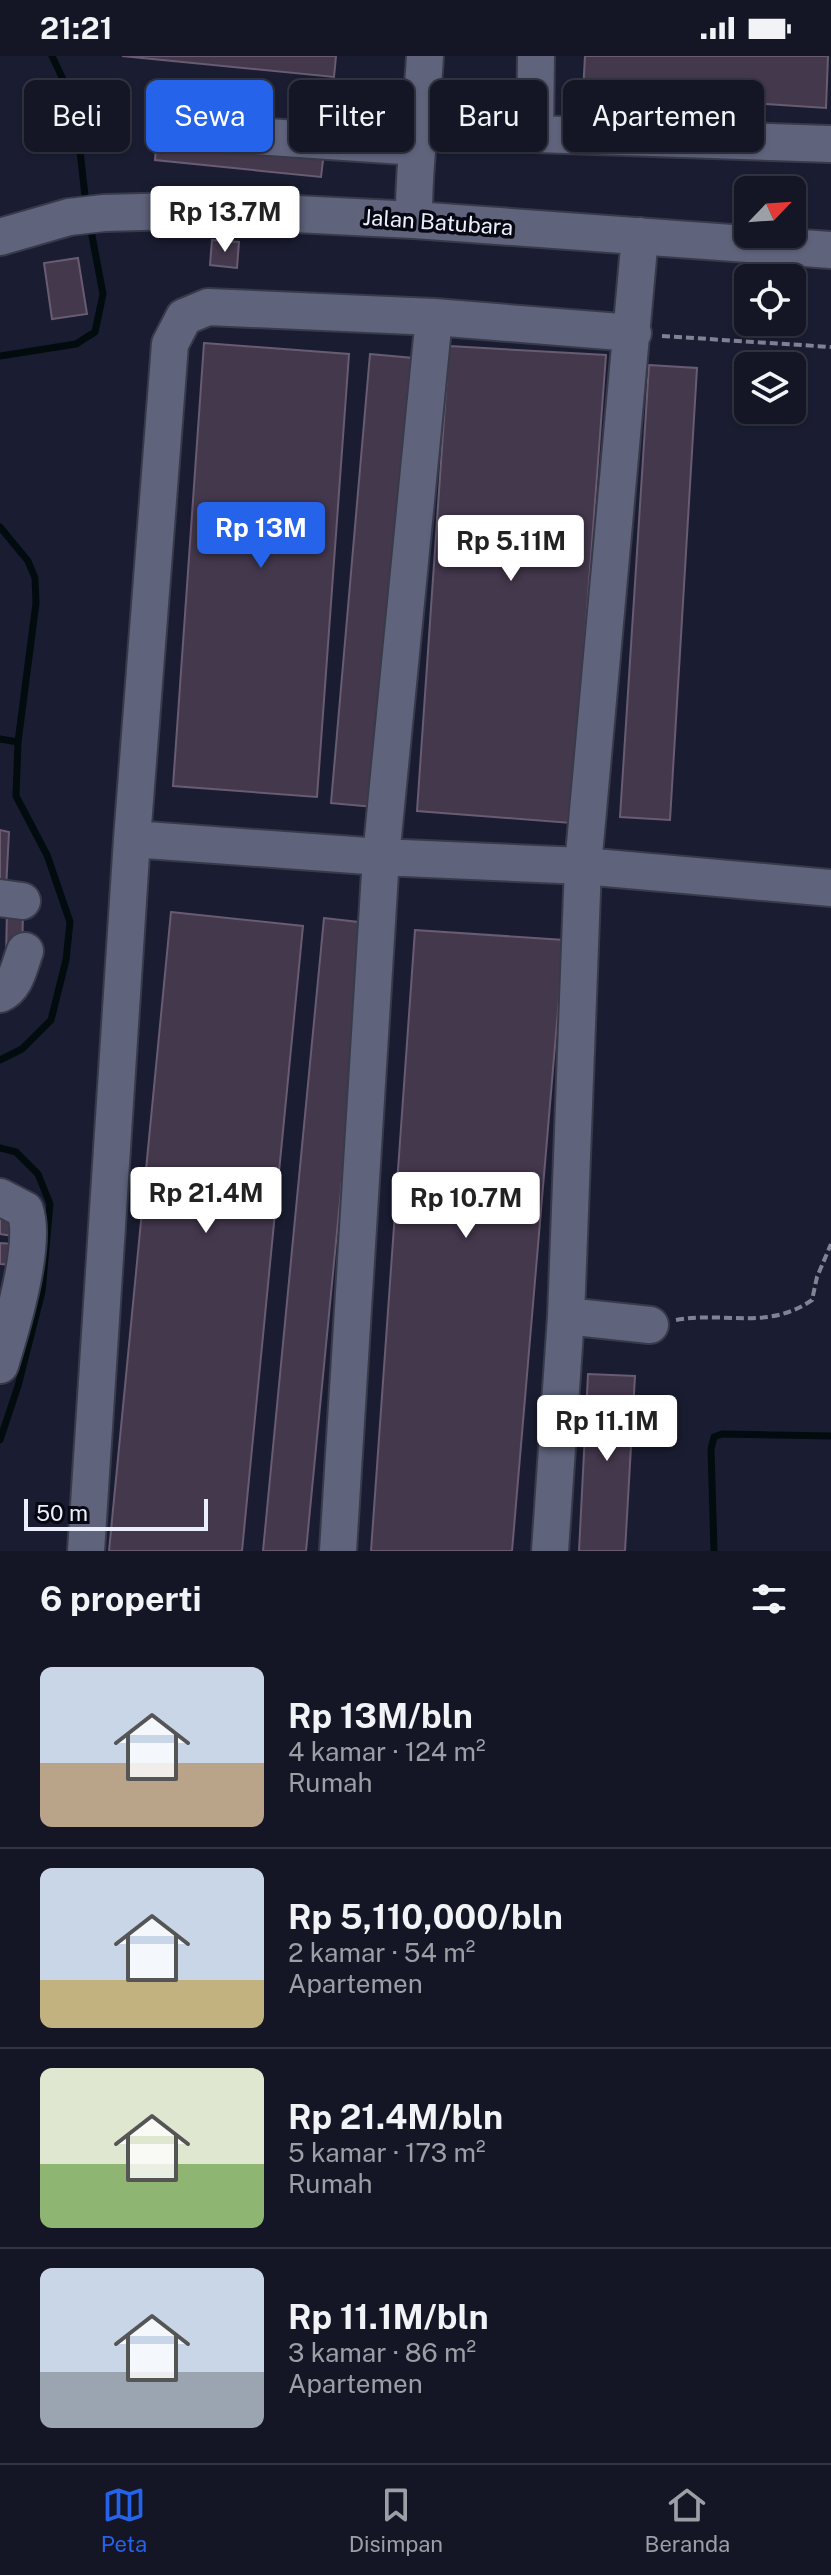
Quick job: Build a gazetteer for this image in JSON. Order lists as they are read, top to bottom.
{
  "streets": {
    "street": ["Jalan Batubara"]
  },
  "scale_bar": "50 m",
  "north": "top right",
  "page": {
    "status": "21:21",
    "chip": [
      "Beli",
      "Sewa",
      "Filter",
      "Baru",
      "Apartemen"
    ],
    "price": [
      "Rp 13.7M",
      "Rp 13M",
      "Rp 5.11M",
      "Rp 21.4M",
      "Rp 10.7M",
      "Rp 11.1M"
    ],
    "scale": "50 m",
    "heading": "6 properti",
    "list": [
      {
        "name": "Rp 13M/bln",
        "note": "4 kamar · 124 m² · Rumah"
      },
      {
        "name": "Rp 5,110,000/bln",
        "note": "2 kamar · 54 m² · Apartemen"
      },
      {
        "name": "Rp 21.4M/bln",
        "note": "5 kamar · 173 m² · Rumah"
      },
      {
        "name": "Rp 11.1M/bln",
        "note": "3 kamar · 86 m² · Apartemen"
      }
    ],
    "tabs": ["Peta", "Disimpan", "Beranda"]
  }
}
